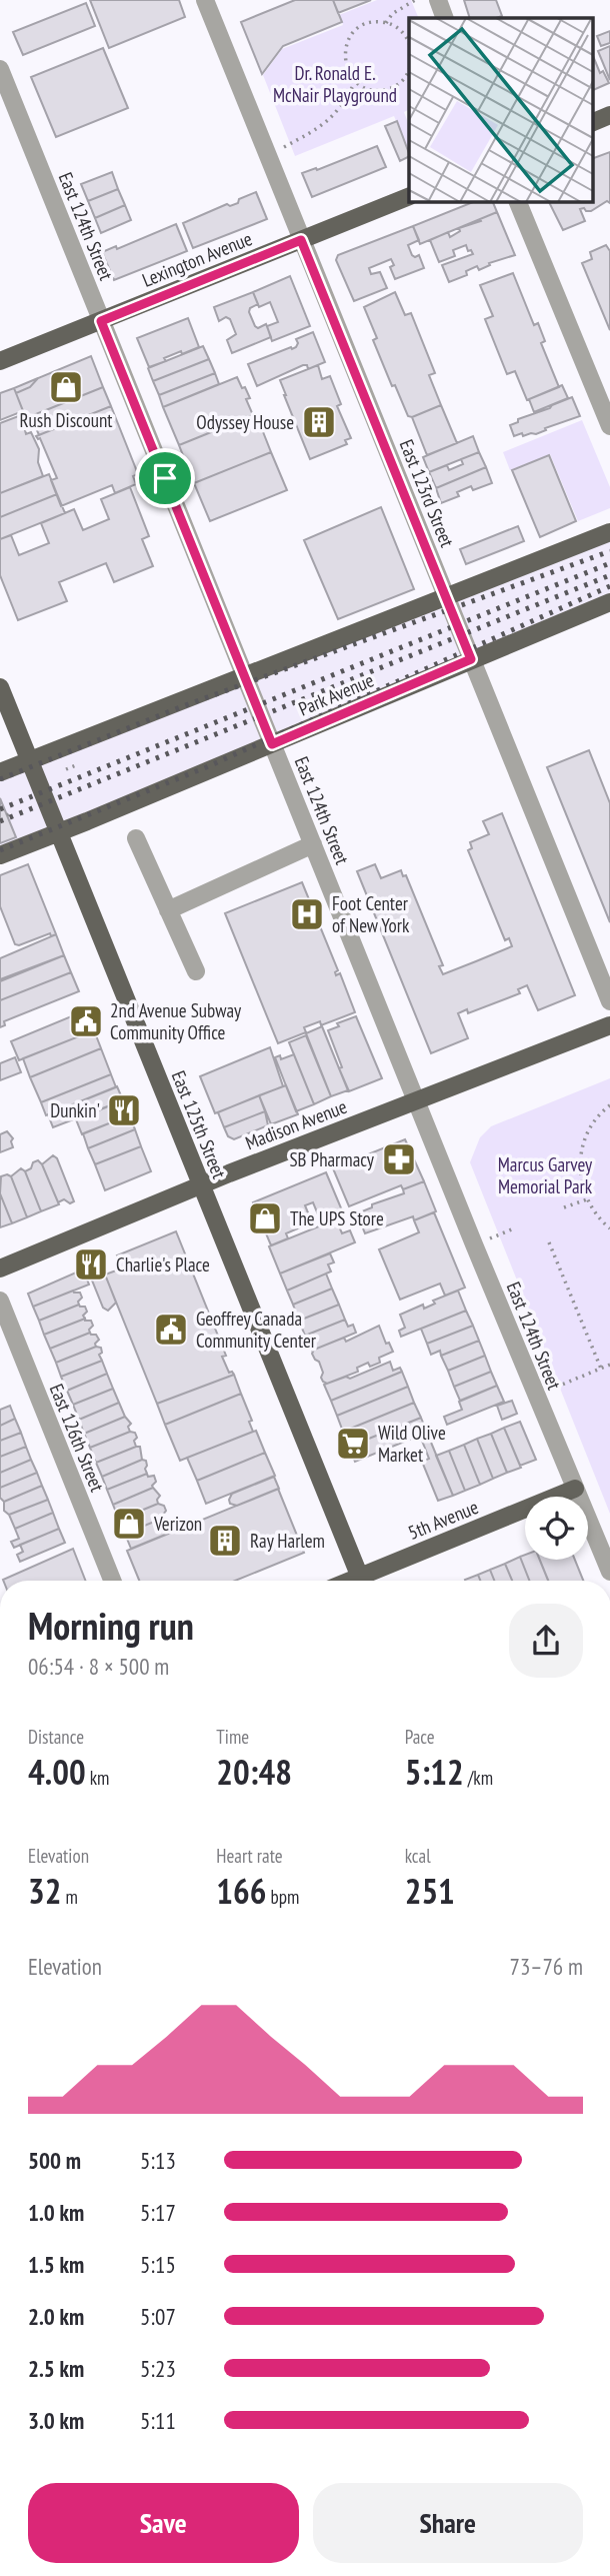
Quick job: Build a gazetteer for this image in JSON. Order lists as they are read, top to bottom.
{
  "streets": {
    "main road": [
      "Lexington Avenue",
      "Park Avenue",
      "East 125th Street",
      "Madison Avenue",
      "5th Avenue"
    ],
    "street": ["East 124th Street", "East 123rd Street", "East 126th Street"]
  },
  "crossings": [
    ["East 124th Street", "Lexington Avenue"],
    ["East 124th Street", "Park Avenue"],
    ["East 124th Street", "Madison Avenue"],
    ["East 124th Street", "5th Avenue"],
    ["Lexington Avenue", "East 123rd Street"],
    ["East 123rd Street", "Park Avenue"],
    ["Park Avenue", "East 125th Street"],
    ["East 125th Street", "Madison Avenue"]
  ],
  "parks": ["Dr. Ronald E. McNair Playground", "Marcus Garvey Memorial Park"],
  "places": {
    "shop": ["Rush Discount", "The UPS Store", "Verizon"],
    "building": ["Odyssey House", "Ray Harlem"],
    "hospital": ["Foot Center of New York"],
    "public building": ["2nd Avenue Subway Community Office", "Geoffrey Canada Community Center"],
    "restaurant": ["Dunkin'", "Charlie's Place"],
    "pharmacy": ["SB Pharmacy"],
    "supermarket": ["Wild Olive Market"]
  },
  "page": {
    "heading": ["Morning run", "06:54 · 8 × 500 m"],
    "stats": [
      ["Distance", "4.00 km"],
      ["Time", "20:48"],
      ["Pace", "5:12 /km"],
      ["Elevation", "32 m"],
      ["Heart rate", "166 bpm"],
      ["kcal", "251"]
    ],
    "chart": ["Elevation", "73–76 m"],
    "list": [
      {
        "name": "500 m",
        "note": "5:13"
      },
      {
        "name": "1.0 km",
        "note": "5:17"
      },
      {
        "name": "1.5 km",
        "note": "5:15"
      },
      {
        "name": "2.0 km",
        "note": "5:07"
      },
      {
        "name": "2.5 km",
        "note": "5:23"
      },
      {
        "name": "3.0 km",
        "note": "5:11"
      }
    ],
    "buttons": ["Save", "Share"]
  }
}
